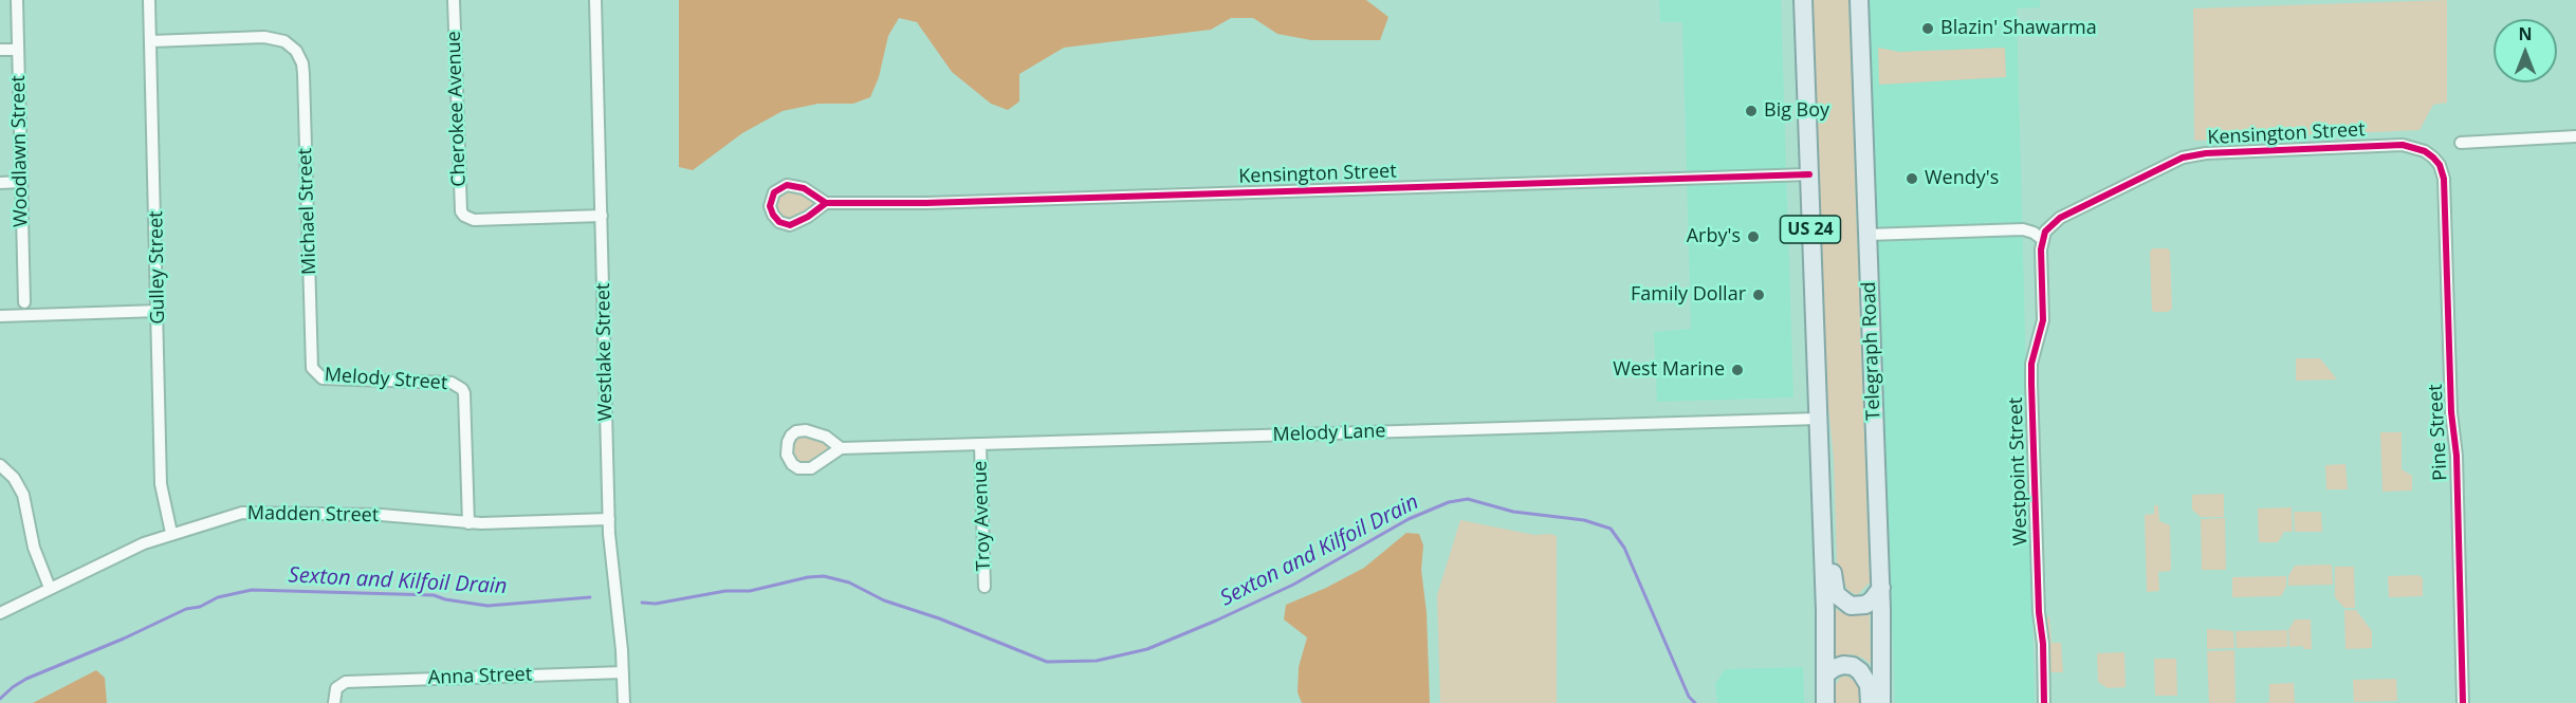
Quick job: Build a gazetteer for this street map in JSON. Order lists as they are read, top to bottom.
{
  "streets": {
    "main road": ["US 24", "Telegraph Road"],
    "street": [
      "Cherokee Avenue",
      "Kensington Street",
      "Woodlawn Street",
      "Michael Street",
      "Gulley Street",
      "Westlake Street",
      "Melody Street",
      "Pine Street",
      "Melody Lane",
      "Westpoint Street",
      "Madden Street",
      "Troy Avenue",
      "Anna Street"
    ]
  },
  "crossings": [
    ["Cherokee Avenue", "Westlake Street"],
    ["Kensington Street", "US 24"],
    ["Kensington Street", "Pine Street"],
    ["Kensington Street", "Westpoint Street"],
    ["Michael Street", "Gulley Street"],
    ["Michael Street", "Melody Street"],
    ["US 24", "Melody Lane"],
    ["Gulley Street", "Madden Street"],
    ["Westlake Street", "Madden Street"],
    ["Westlake Street", "Anna Street"],
    ["Melody Street", "Madden Street"],
    ["Melody Lane", "Troy Avenue"]
  ],
  "water": ["Sexton and Kilfoil Drain"],
  "places": [
    "Blazin' Shawarma",
    "Big Boy",
    "Wendy's",
    "Arby's",
    "Family Dollar",
    "West Marine"
  ],
  "north": "top"
}
